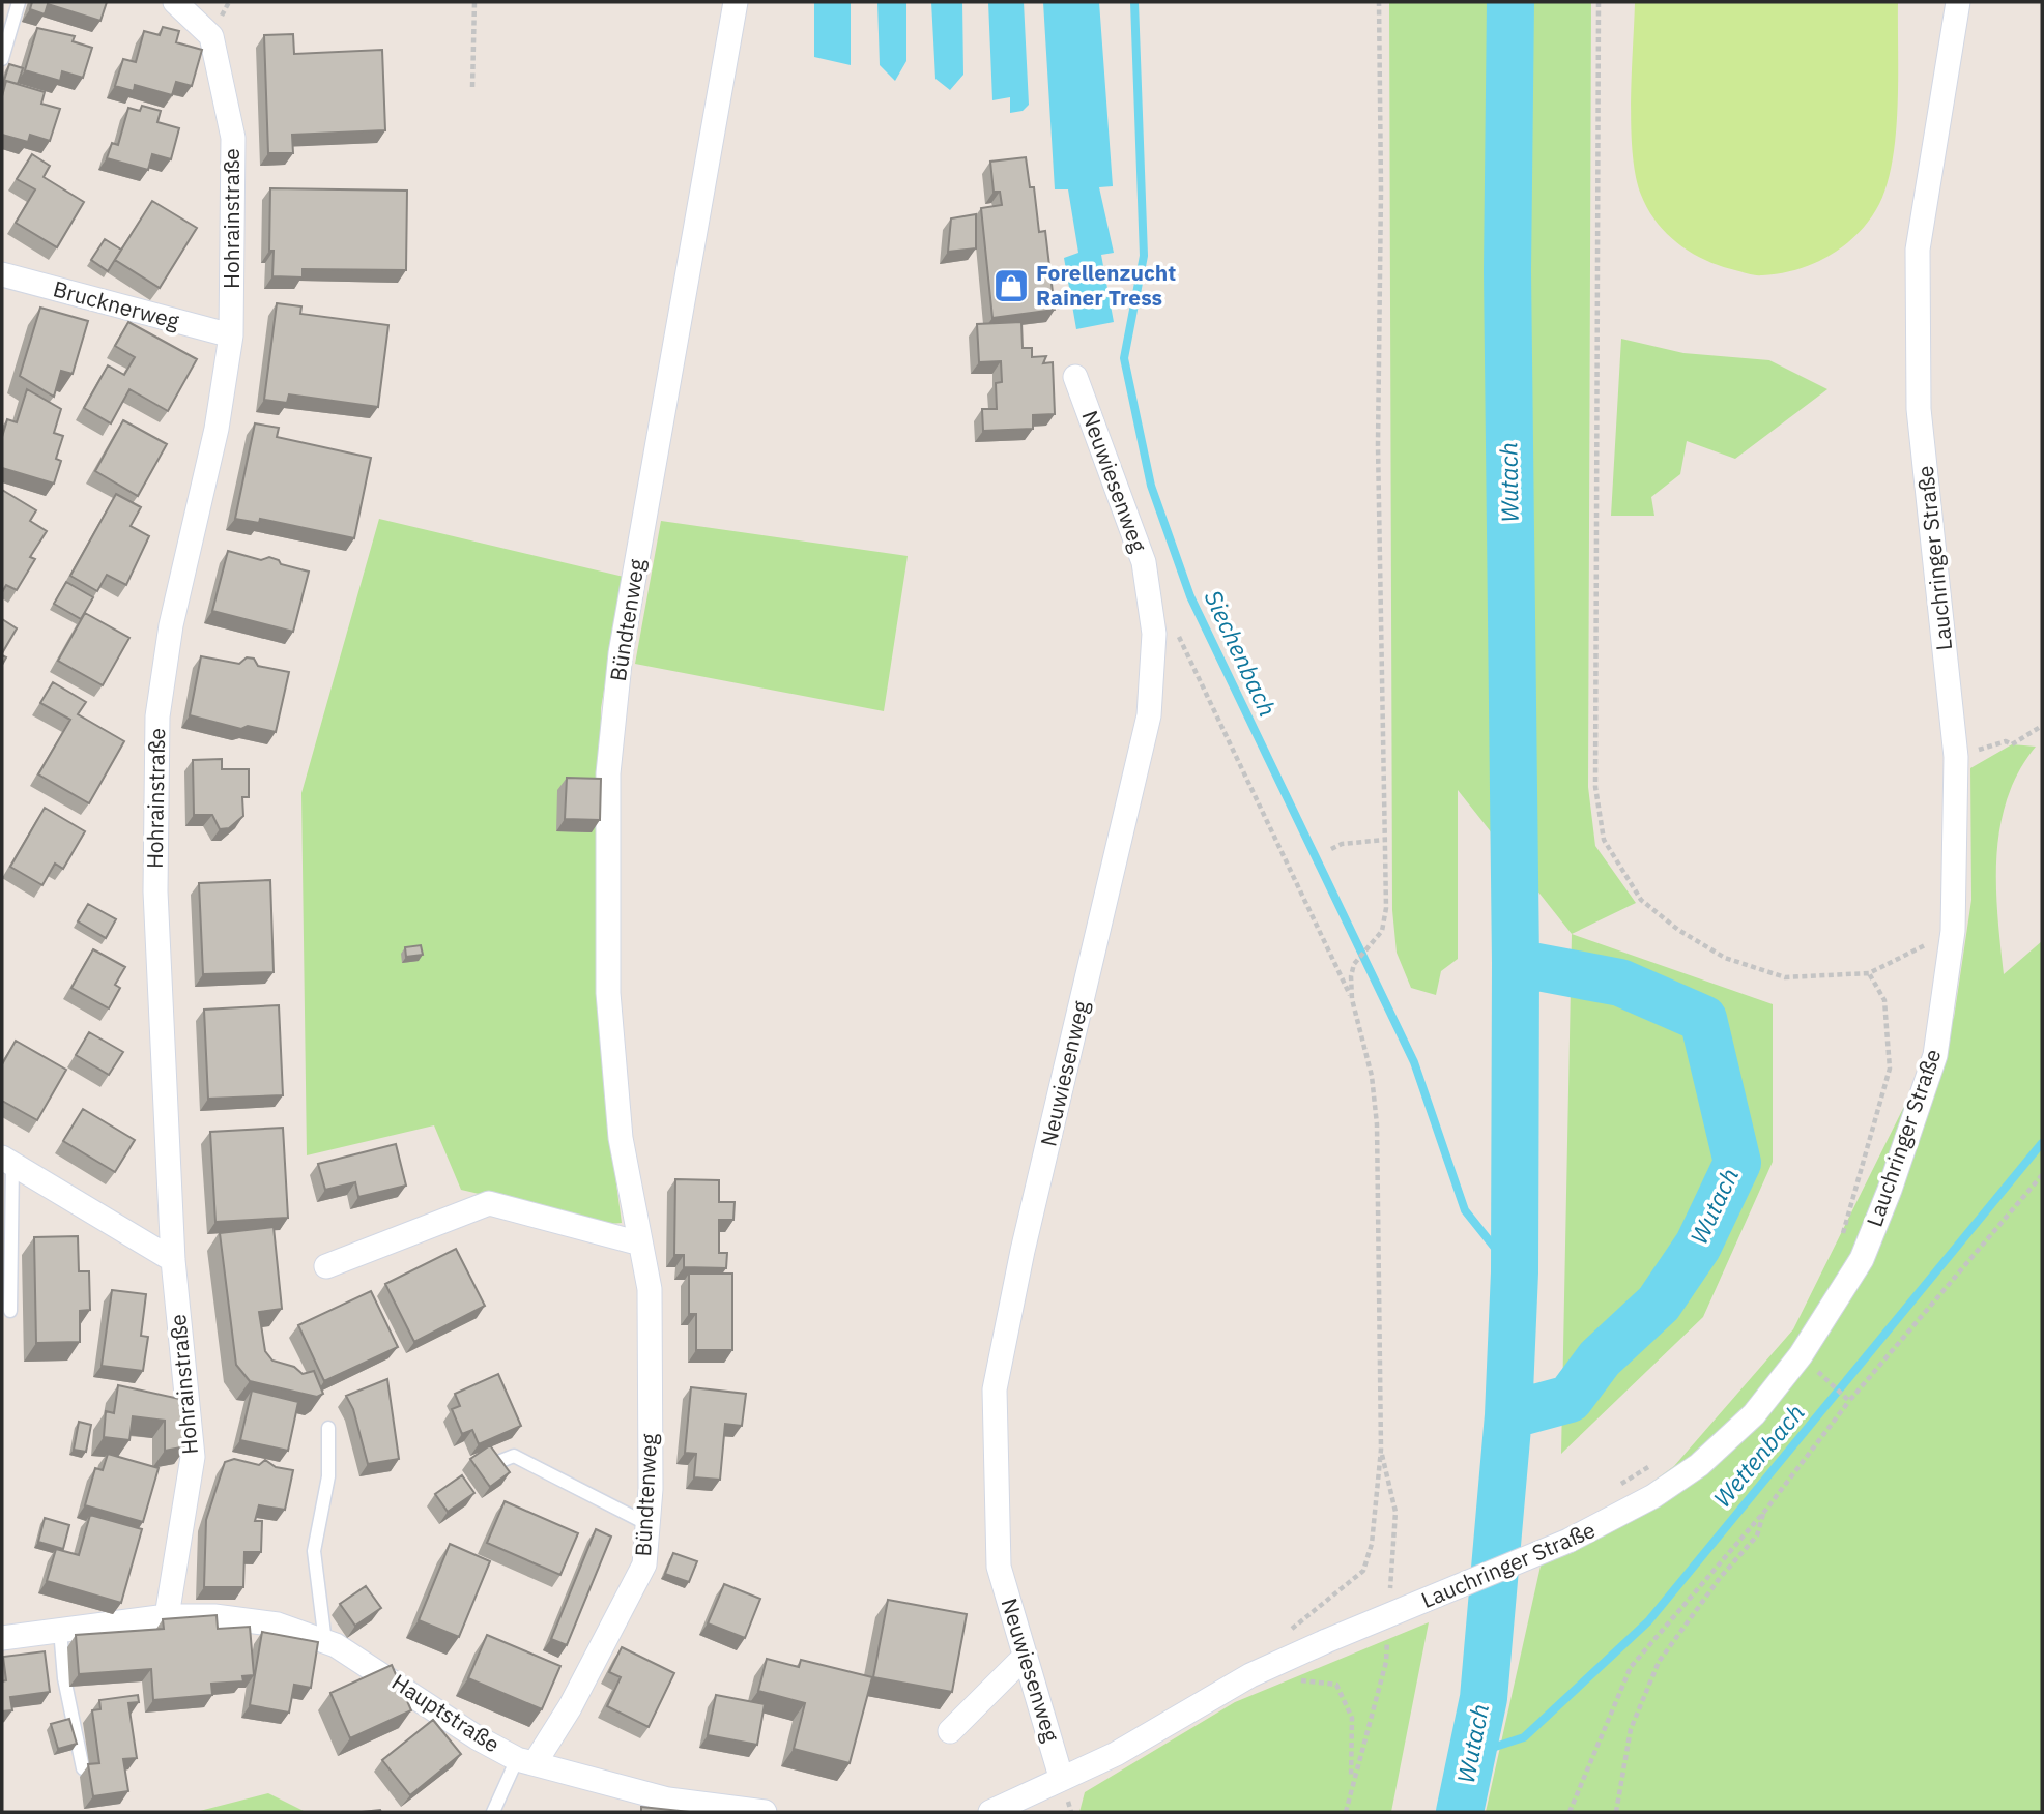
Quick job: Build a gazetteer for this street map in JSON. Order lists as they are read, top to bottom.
{
  "streets": {
    "street": [
      "Hohrainstraße",
      "Brucknerweg",
      "Neuwiesenweg",
      "Lauchringer Straße",
      "Bündtenweg",
      "Hauptstraße"
    ]
  },
  "crossings": [
    ["Hohrainstraße", "Brucknerweg"],
    ["Hohrainstraße", "Hauptstraße"],
    ["Neuwiesenweg", "Lauchringer Straße"],
    ["Bündtenweg", "Hauptstraße"]
  ],
  "water": ["Wutach", "Siechenbach", "Wettenbach"],
  "places": {
    "shop": ["Forellenzucht Rainer Tress"]
  }
}
